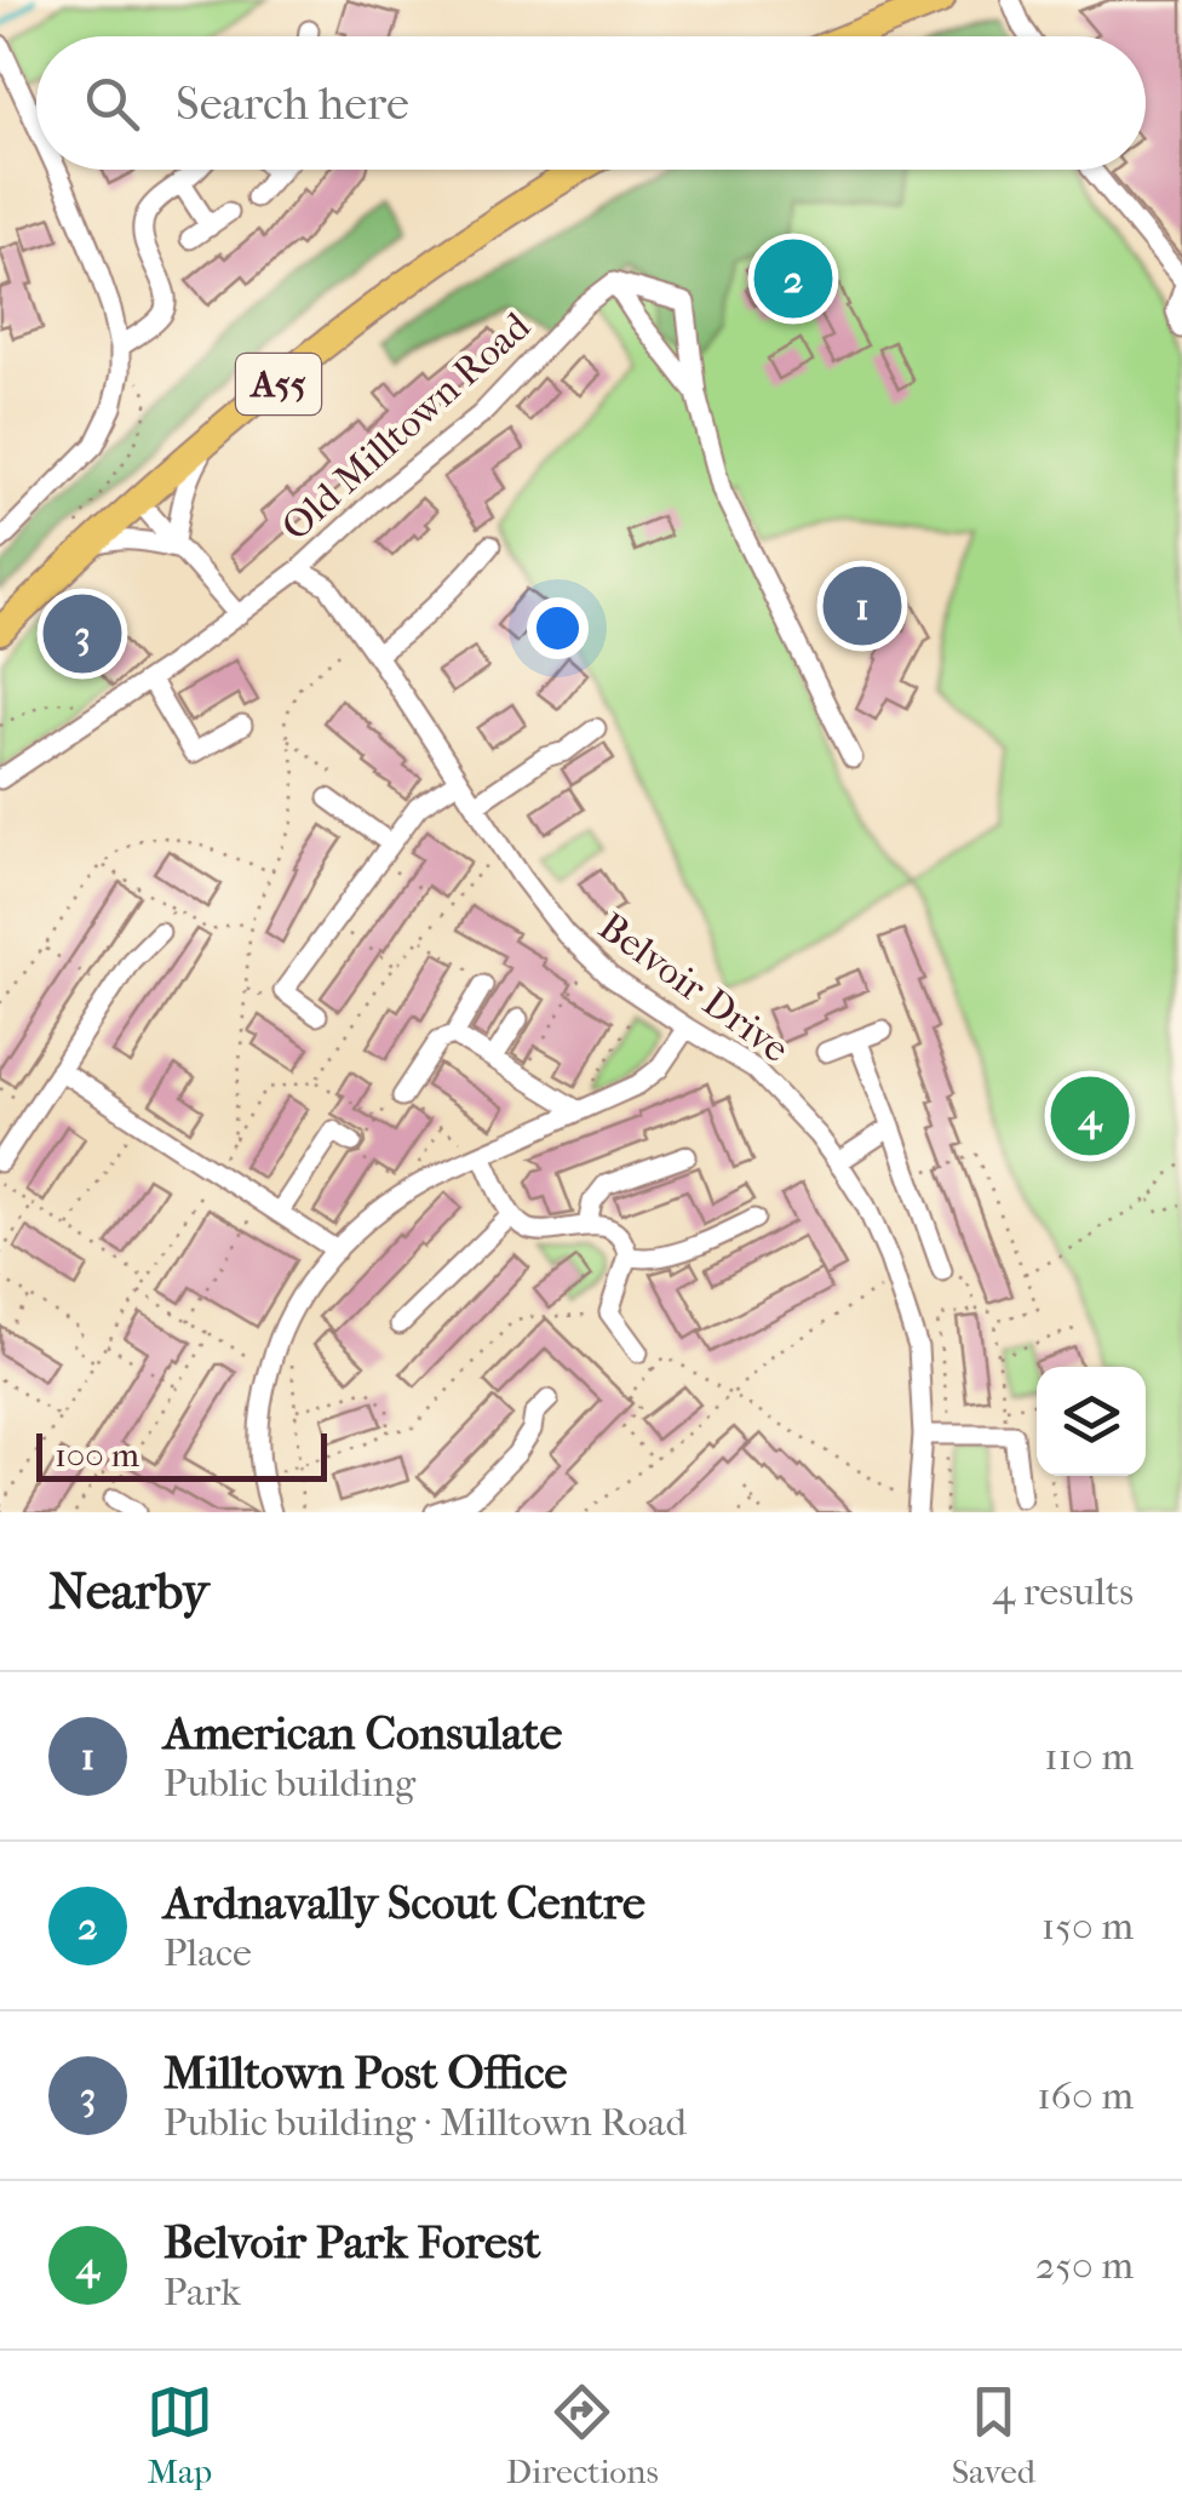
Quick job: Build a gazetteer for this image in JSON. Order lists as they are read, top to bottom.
{
  "streets": {
    "highway": ["A55"],
    "street": ["Old Milltown Road", "Belvoir Drive"]
  },
  "crossings": [
    ["Old Milltown Road", "Belvoir Drive"]
  ],
  "scale_bar": "100 m",
  "page": {
    "search": "Search here",
    "pins": [
      "2",
      "1",
      "3",
      "4"
    ],
    "scale": "100 m",
    "heading": ["Nearby", "4 results"],
    "list": [
      {
        "mark": "1",
        "name": "American Consulate",
        "note": "Public building",
        "value": "110 m"
      },
      {
        "mark": "2",
        "name": "Ardnavally Scout Centre",
        "note": "Place",
        "value": "150 m"
      },
      {
        "mark": "3",
        "name": "Milltown Post Office",
        "note": "Public building · Milltown Road",
        "value": "160 m"
      },
      {
        "mark": "4",
        "name": "Belvoir Park Forest",
        "note": "Park",
        "value": "250 m"
      }
    ],
    "nav": ["Map", "Directions", "Saved"]
  }
}
